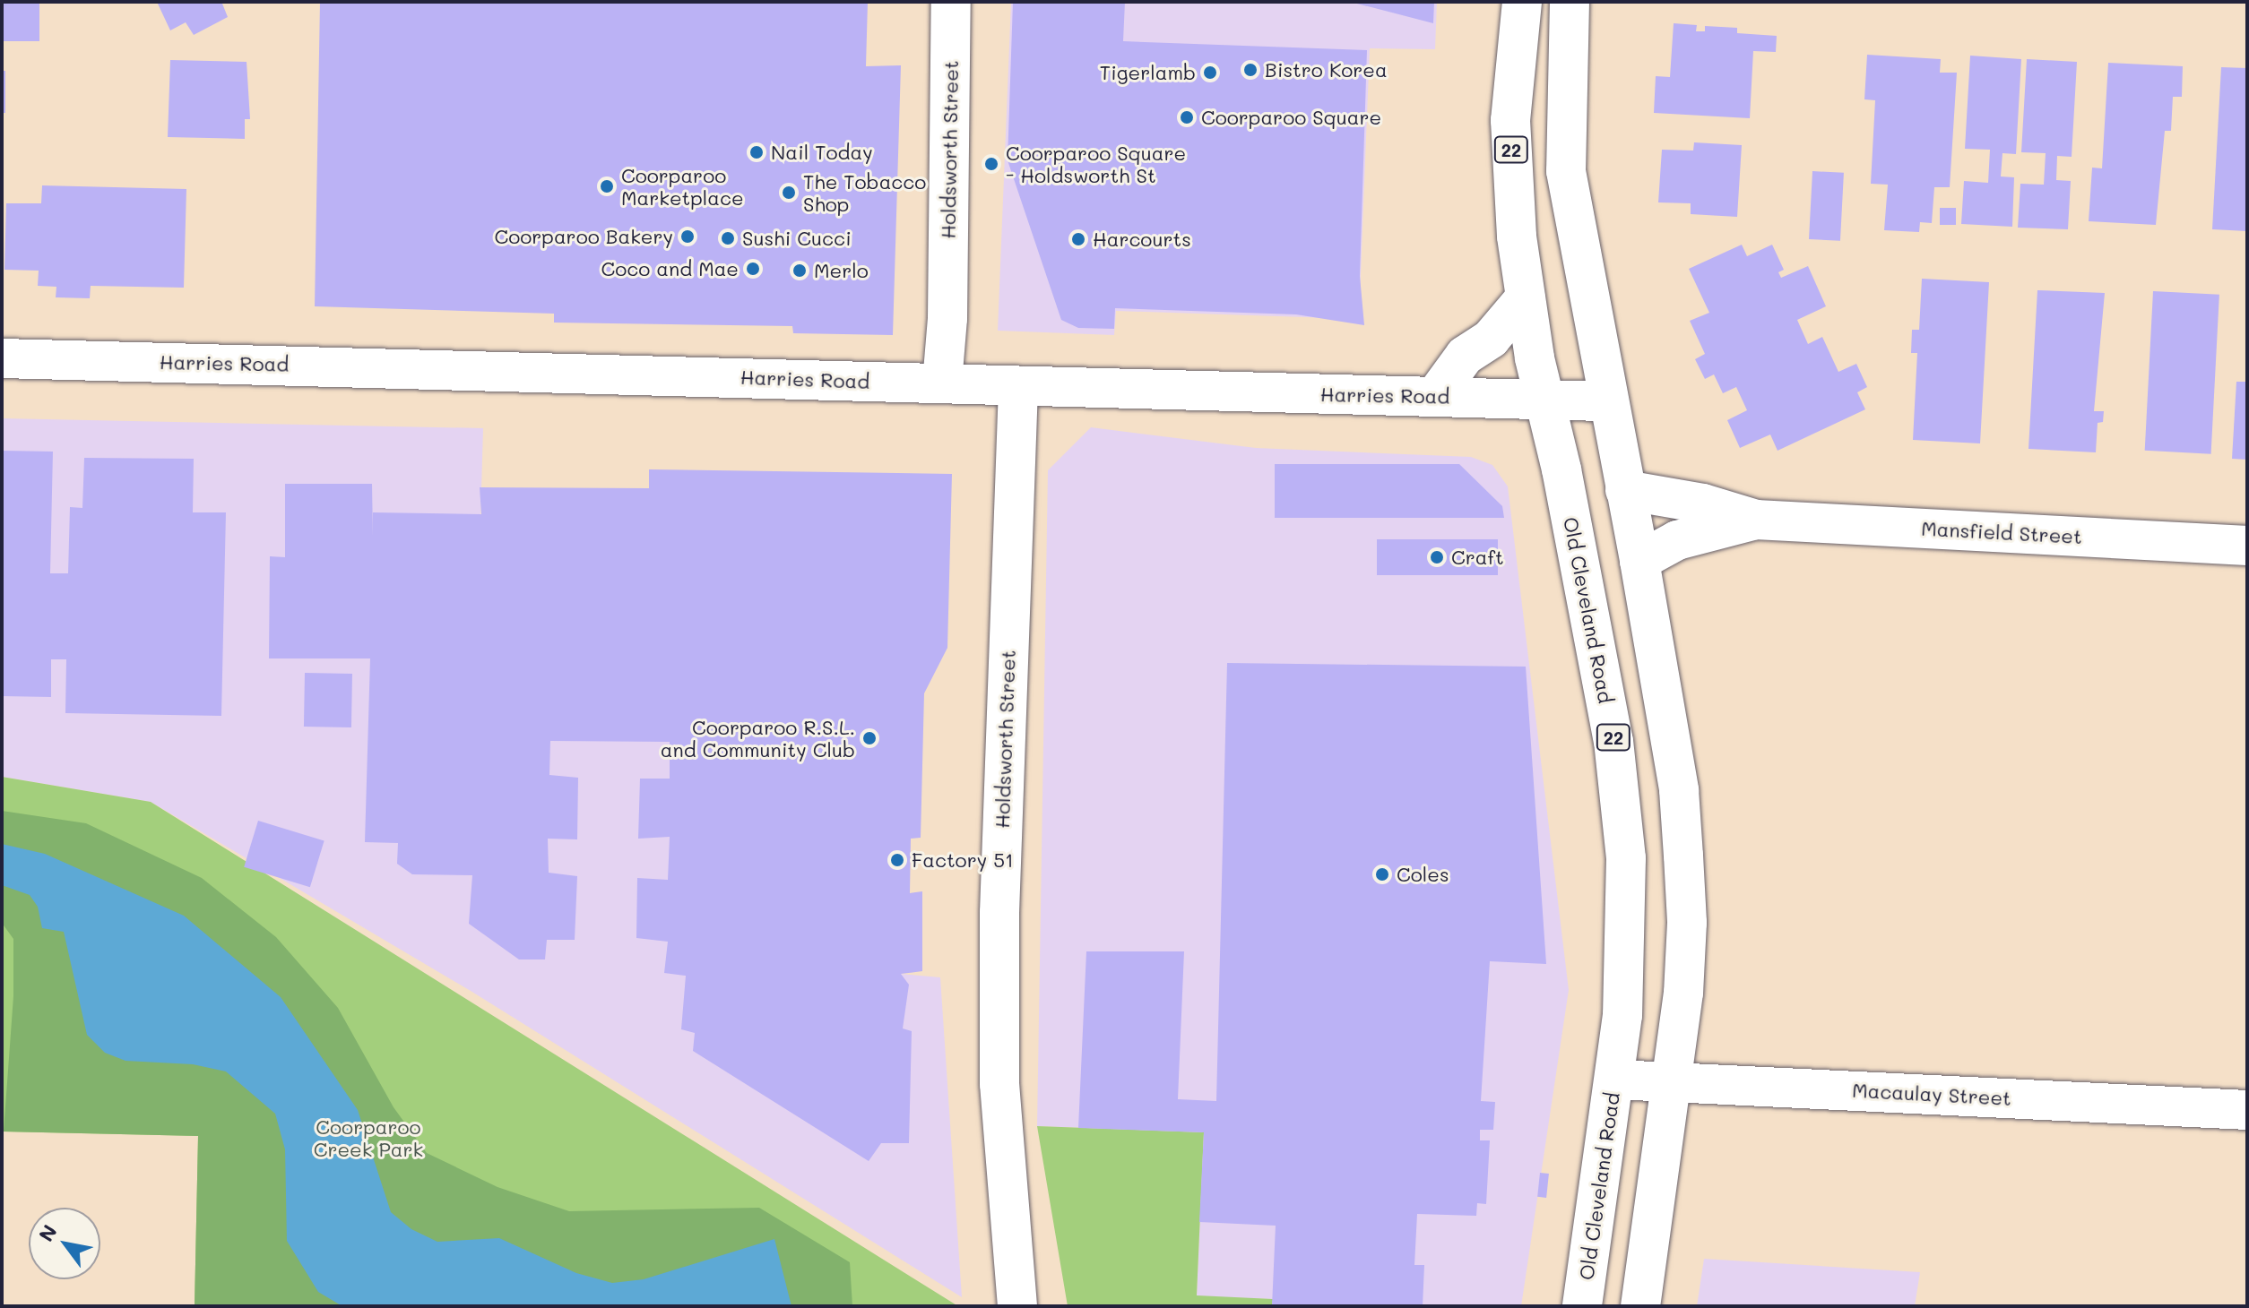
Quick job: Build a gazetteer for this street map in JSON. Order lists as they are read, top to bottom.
{
  "streets": {
    "main road": [
      "Holdsworth Street",
      "22",
      "Harries Road",
      "Mansfield Street",
      "Old Cleveland Road",
      "Macaulay Street"
    ]
  },
  "crossings": [
    ["Holdsworth Street", "Harries Road"],
    ["Harries Road", "Old Cleveland Road"],
    ["Old Cleveland Road", "Macaulay Street"]
  ],
  "parks": ["Coorparoo Creek Park"],
  "places": [
    "Bistro Korea",
    "Tigerlamb",
    "Coorparoo Square",
    "Nail Today",
    "Coorparoo Square - Holdsworth St",
    "Coorparoo Marketplace",
    "The Tobacco Shop",
    "Coorparoo Bakery",
    "Sushi Cucci",
    "Harcourts",
    "Coco and Mae",
    "Merlo",
    "Craft",
    "Coorparoo R.S.L. and Community Club",
    "Factory 51",
    "Coles"
  ],
  "north": "top left"
}
